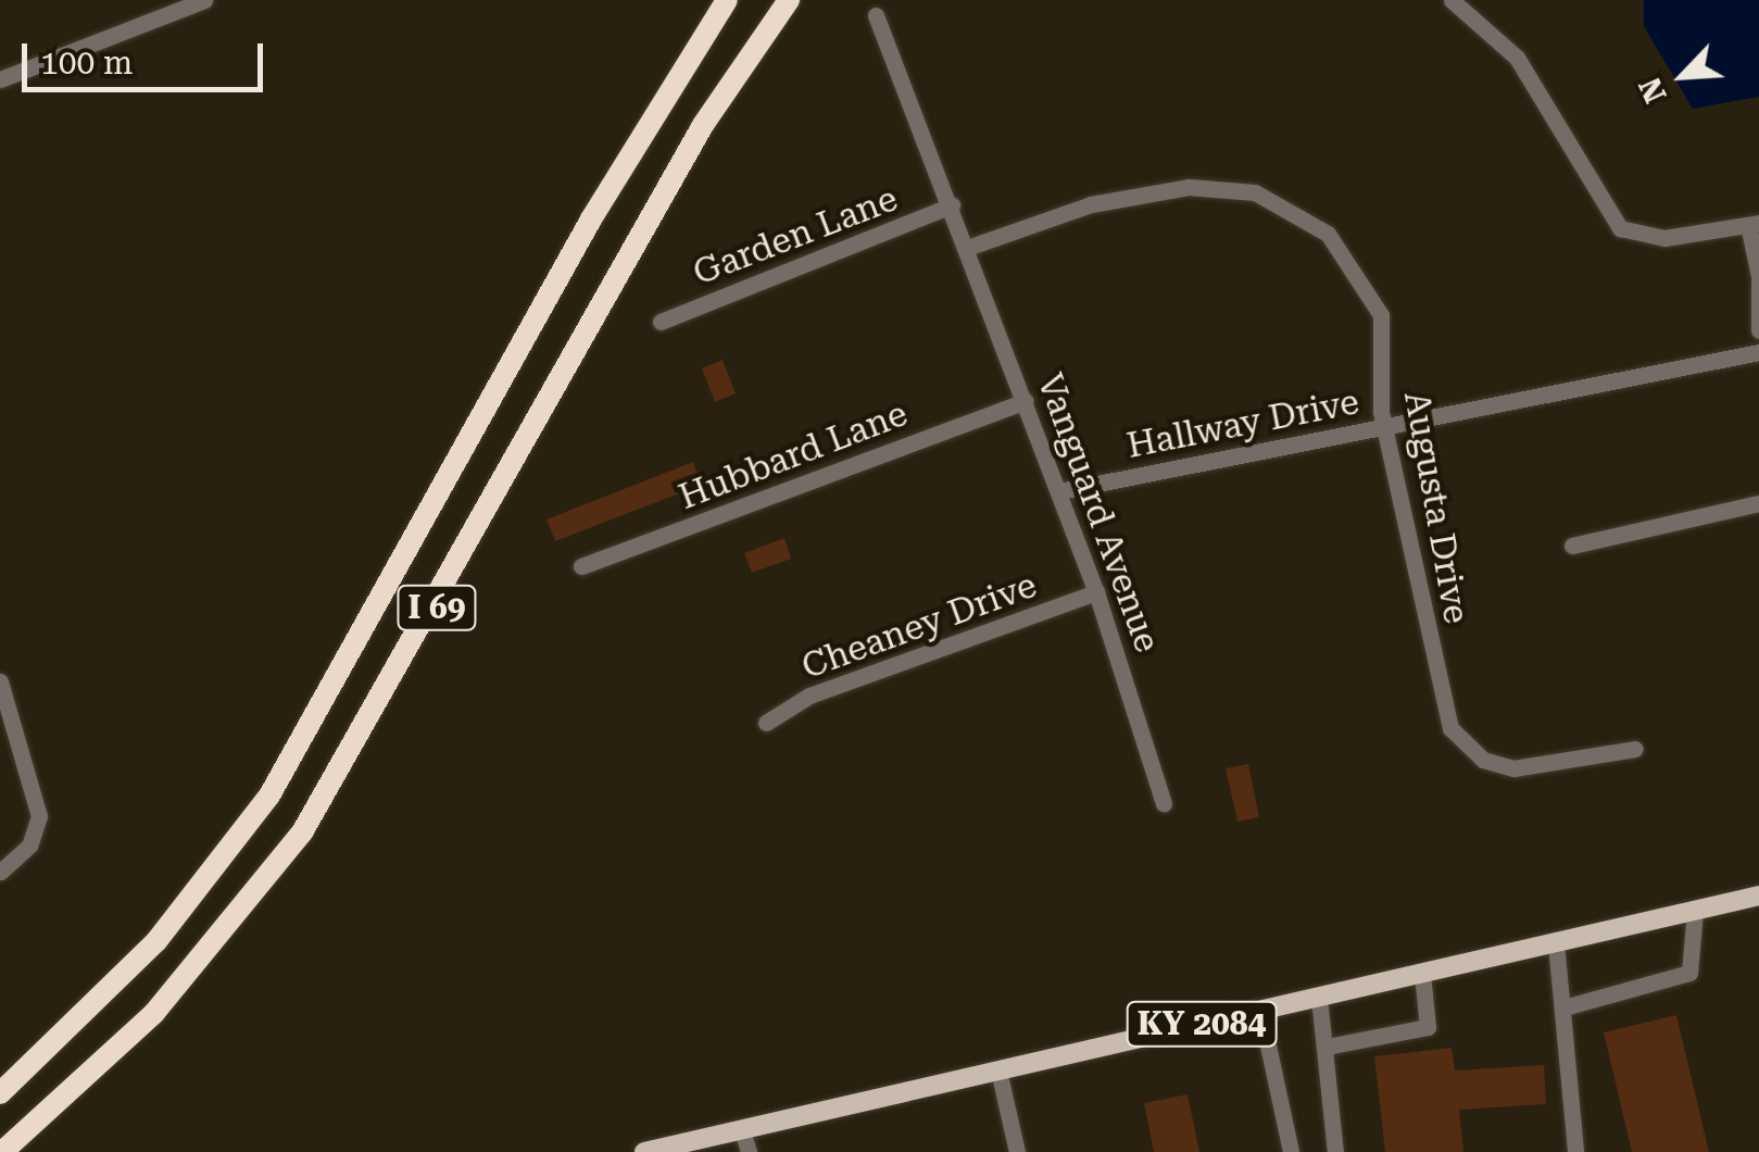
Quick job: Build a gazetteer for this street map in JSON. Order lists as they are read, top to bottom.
{
  "streets": {
    "highway": ["I 69"],
    "main road": ["KY 2084"],
    "street": [
      "Garden Lane",
      "Hallway Drive",
      "Hubbard Lane",
      "Augusta Drive",
      "Vanguard Avenue",
      "Cheaney Drive"
    ]
  },
  "crossings": [
    ["Garden Lane", "Vanguard Avenue"],
    ["Hallway Drive", "Augusta Drive"],
    ["Hallway Drive", "Vanguard Avenue"],
    ["Hubbard Lane", "Vanguard Avenue"],
    ["Augusta Drive", "Vanguard Avenue"],
    ["Vanguard Avenue", "Cheaney Drive"]
  ],
  "scale_bar": "100 m",
  "north": "bottom left"
}
